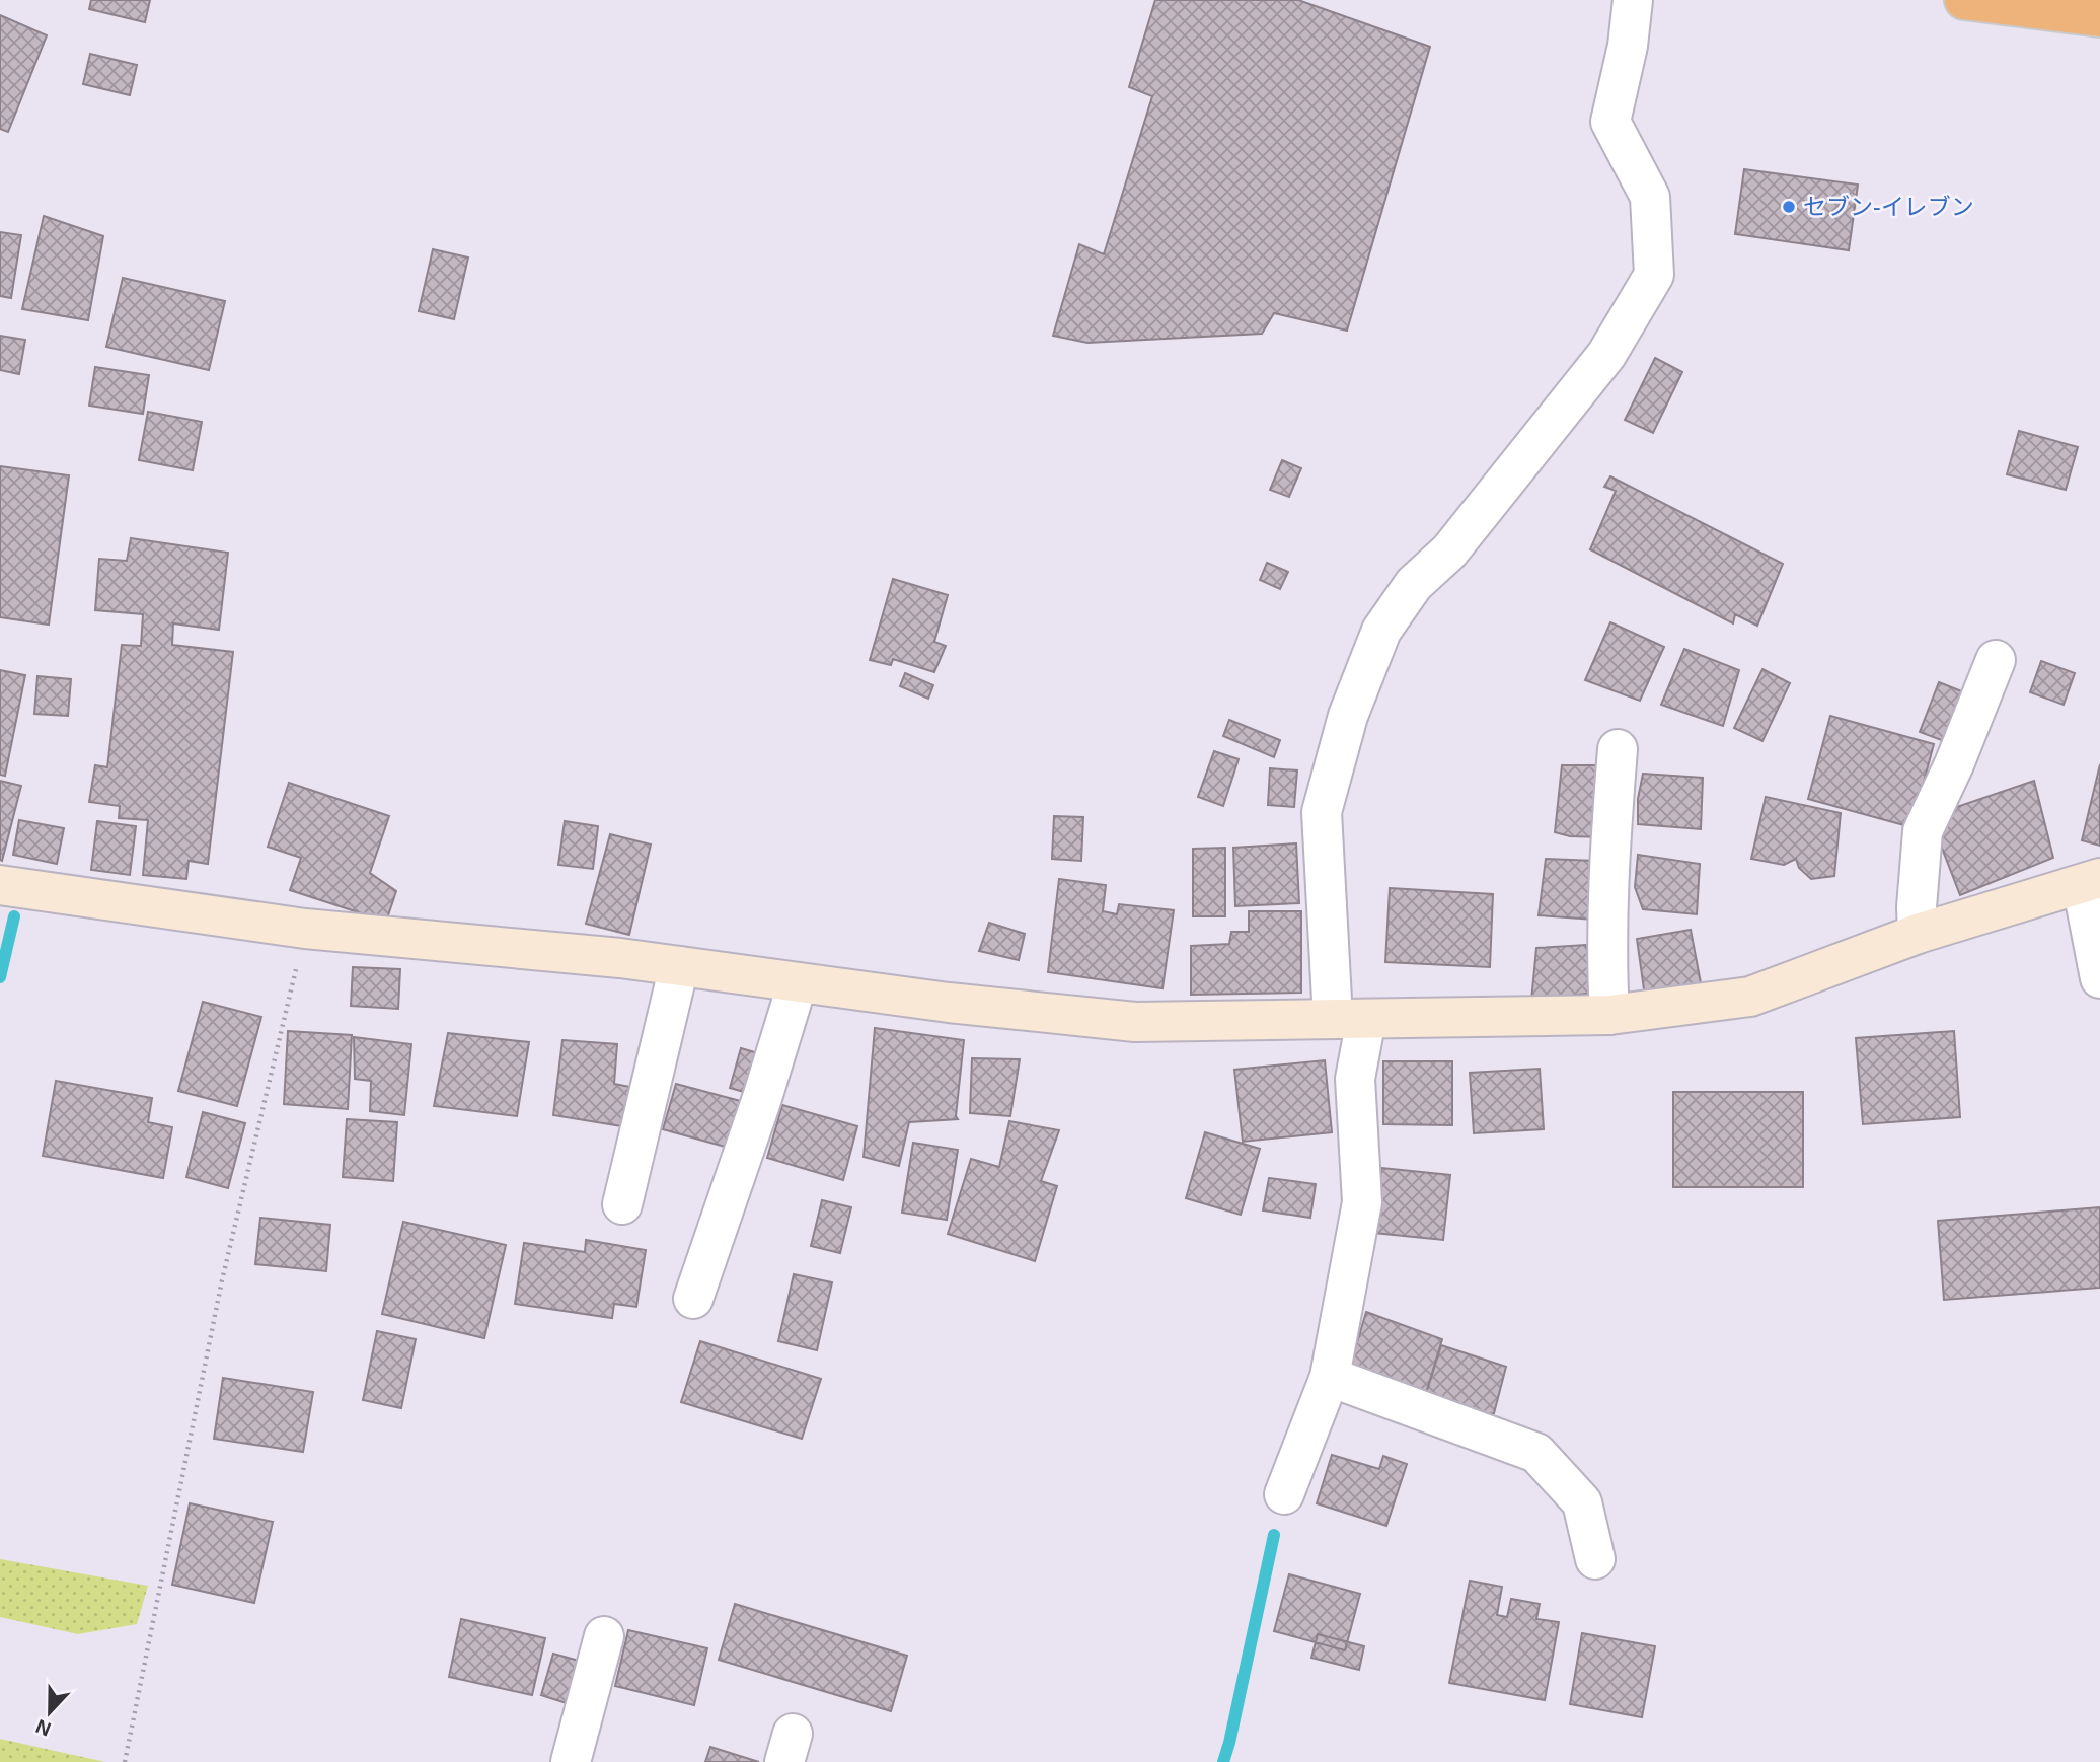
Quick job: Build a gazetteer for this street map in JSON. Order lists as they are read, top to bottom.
{
  "places": ["セブン-イレブン"],
  "north": "bottom"
}
